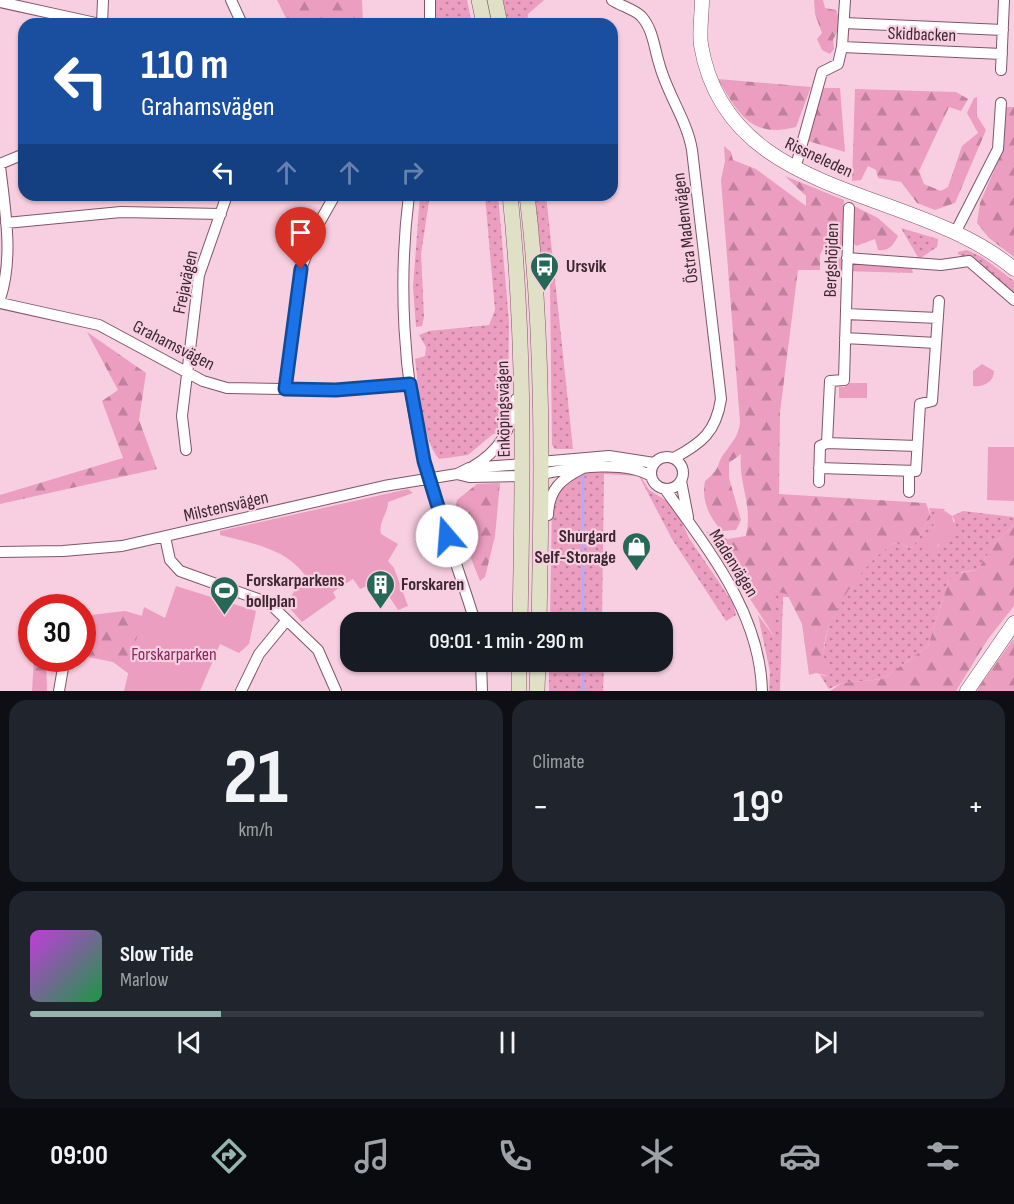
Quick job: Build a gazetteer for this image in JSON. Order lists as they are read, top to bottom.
{
  "streets": {
    "main road": ["Enköpingsvägen"],
    "street": [
      "Skidbacken",
      "Rissneleden",
      "Östra Madenvägen",
      "Bergshöjden",
      "Frejavägen",
      "Grahamsvägen",
      "Milstensvägen",
      "Madenvägen"
    ]
  },
  "crossings": [
    ["Östra Madenvägen", "Madenvägen"],
    ["Frejavägen", "Grahamsvägen"],
    ["Enköpingsvägen", "Milstensvägen"]
  ],
  "parks": ["Forskarparken"],
  "places": {
    "bus stop": ["Ursvik"],
    "shop": ["Shurgard Self-Storage"],
    "building": ["Forskaren"],
    "sports": ["Forskarparkens bollplan"]
  },
  "page": {
    "turn": ["110 m", "Grahamsvägen"],
    "limit": "30",
    "trip": "09:01 · 1 min · 290 m",
    "tile": [
      ["21", "km/h"],
      "Climate"
    ],
    "heat": ["−", "19°", "+"],
    "song": ["Slow Tide", "Marlow"],
    "tabs": "09:00"
  }
}
